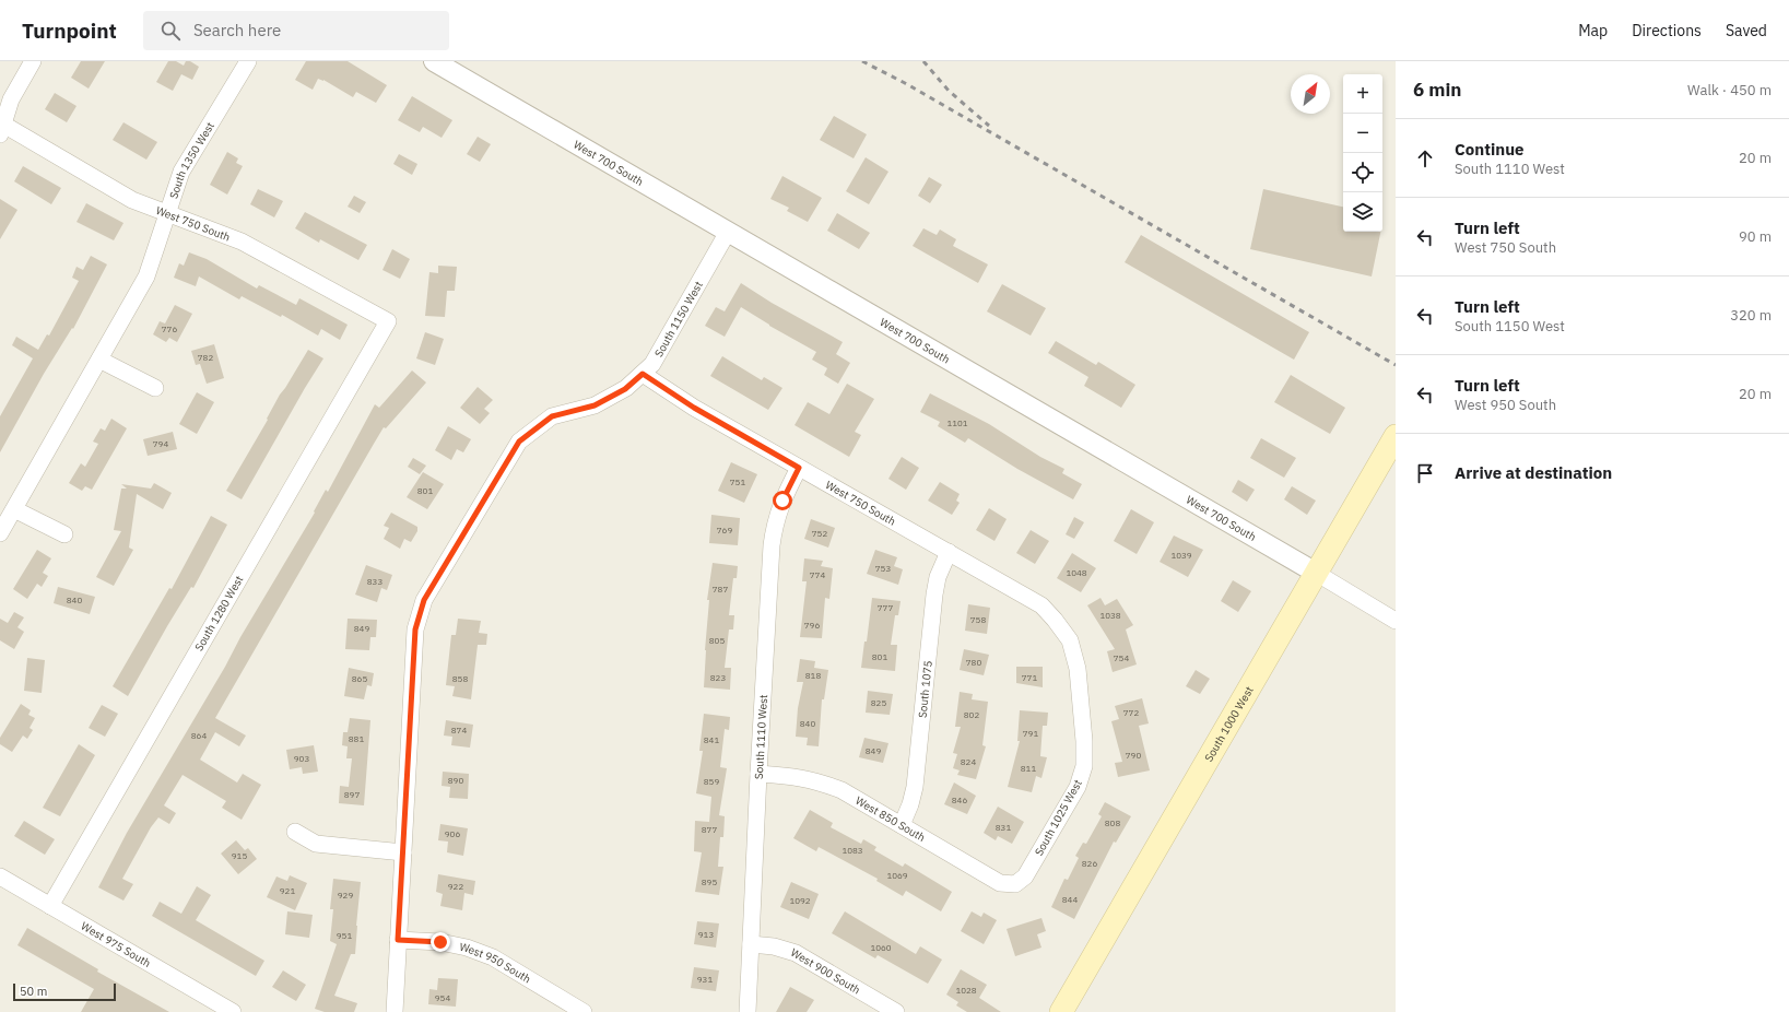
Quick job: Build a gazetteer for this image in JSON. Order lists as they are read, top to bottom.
{
  "streets": {
    "main road": ["South 1000 West"],
    "street": [
      "South 1350 West",
      "West 700 South",
      "West 750 South",
      "South 1150 West",
      "South 1280 West",
      "South 1075",
      "South 1110 West",
      "South 1025 West",
      "West 850 South",
      "West 975 South",
      "West 950 South",
      "West 900 South"
    ]
  },
  "crossings": [
    ["South 1350 West", "West 750 South"],
    ["West 700 South", "South 1150 West"],
    ["West 700 South", "South 1000 West"],
    ["West 750 South", "South 1150 West"],
    ["West 750 South", "South 1280 West"],
    ["West 750 South", "South 1075"],
    ["West 750 South", "South 1110 West"],
    ["West 750 South", "South 1025 West"],
    ["South 1150 West", "West 950 South"],
    ["South 1280 West", "West 975 South"],
    ["South 1075", "West 850 South"],
    ["South 1110 West", "West 850 South"],
    ["South 1110 West", "West 900 South"],
    ["South 1025 West", "West 850 South"]
  ],
  "house_numbers": [
    "776",
    "782",
    "1101",
    "794",
    "751",
    "801",
    "769",
    "752",
    "1039",
    "753",
    "1048",
    "774",
    "833",
    "787",
    "840",
    "777",
    "1038",
    "758",
    "796",
    "849",
    "805",
    "801",
    "754",
    "780",
    "818",
    "823",
    "771",
    "865",
    "858",
    "825",
    "772",
    "802",
    "840",
    "874",
    "791",
    "864",
    "881",
    "841",
    "849",
    "790",
    "903",
    "824",
    "811",
    "890",
    "859",
    "897",
    "846",
    "808",
    "831",
    "877",
    "906",
    "1083",
    "915",
    "826",
    "1069",
    "895",
    "922",
    "921",
    "929",
    "844",
    "1092",
    "913",
    "951",
    "1060",
    "931",
    "1028",
    "954"
  ],
  "scale_bar": "50 m",
  "north": "top right",
  "page": {
    "header": "Turnpoint",
    "search": "Search here",
    "nav": ["Map", "Directions", "Saved"],
    "heading": ["6 min", "Walk · 450 m"],
    "map_buttons": ["+", "−"],
    "list": [
      ["Continue", "South 1110 West", "20 m"],
      ["Turn left", "West 750 South", "90 m"],
      ["Turn left", "South 1150 West", "320 m"],
      ["Turn left", "West 950 South", "20 m"],
      "Arrive at destination"
    ],
    "scale": "50 m"
  }
}
